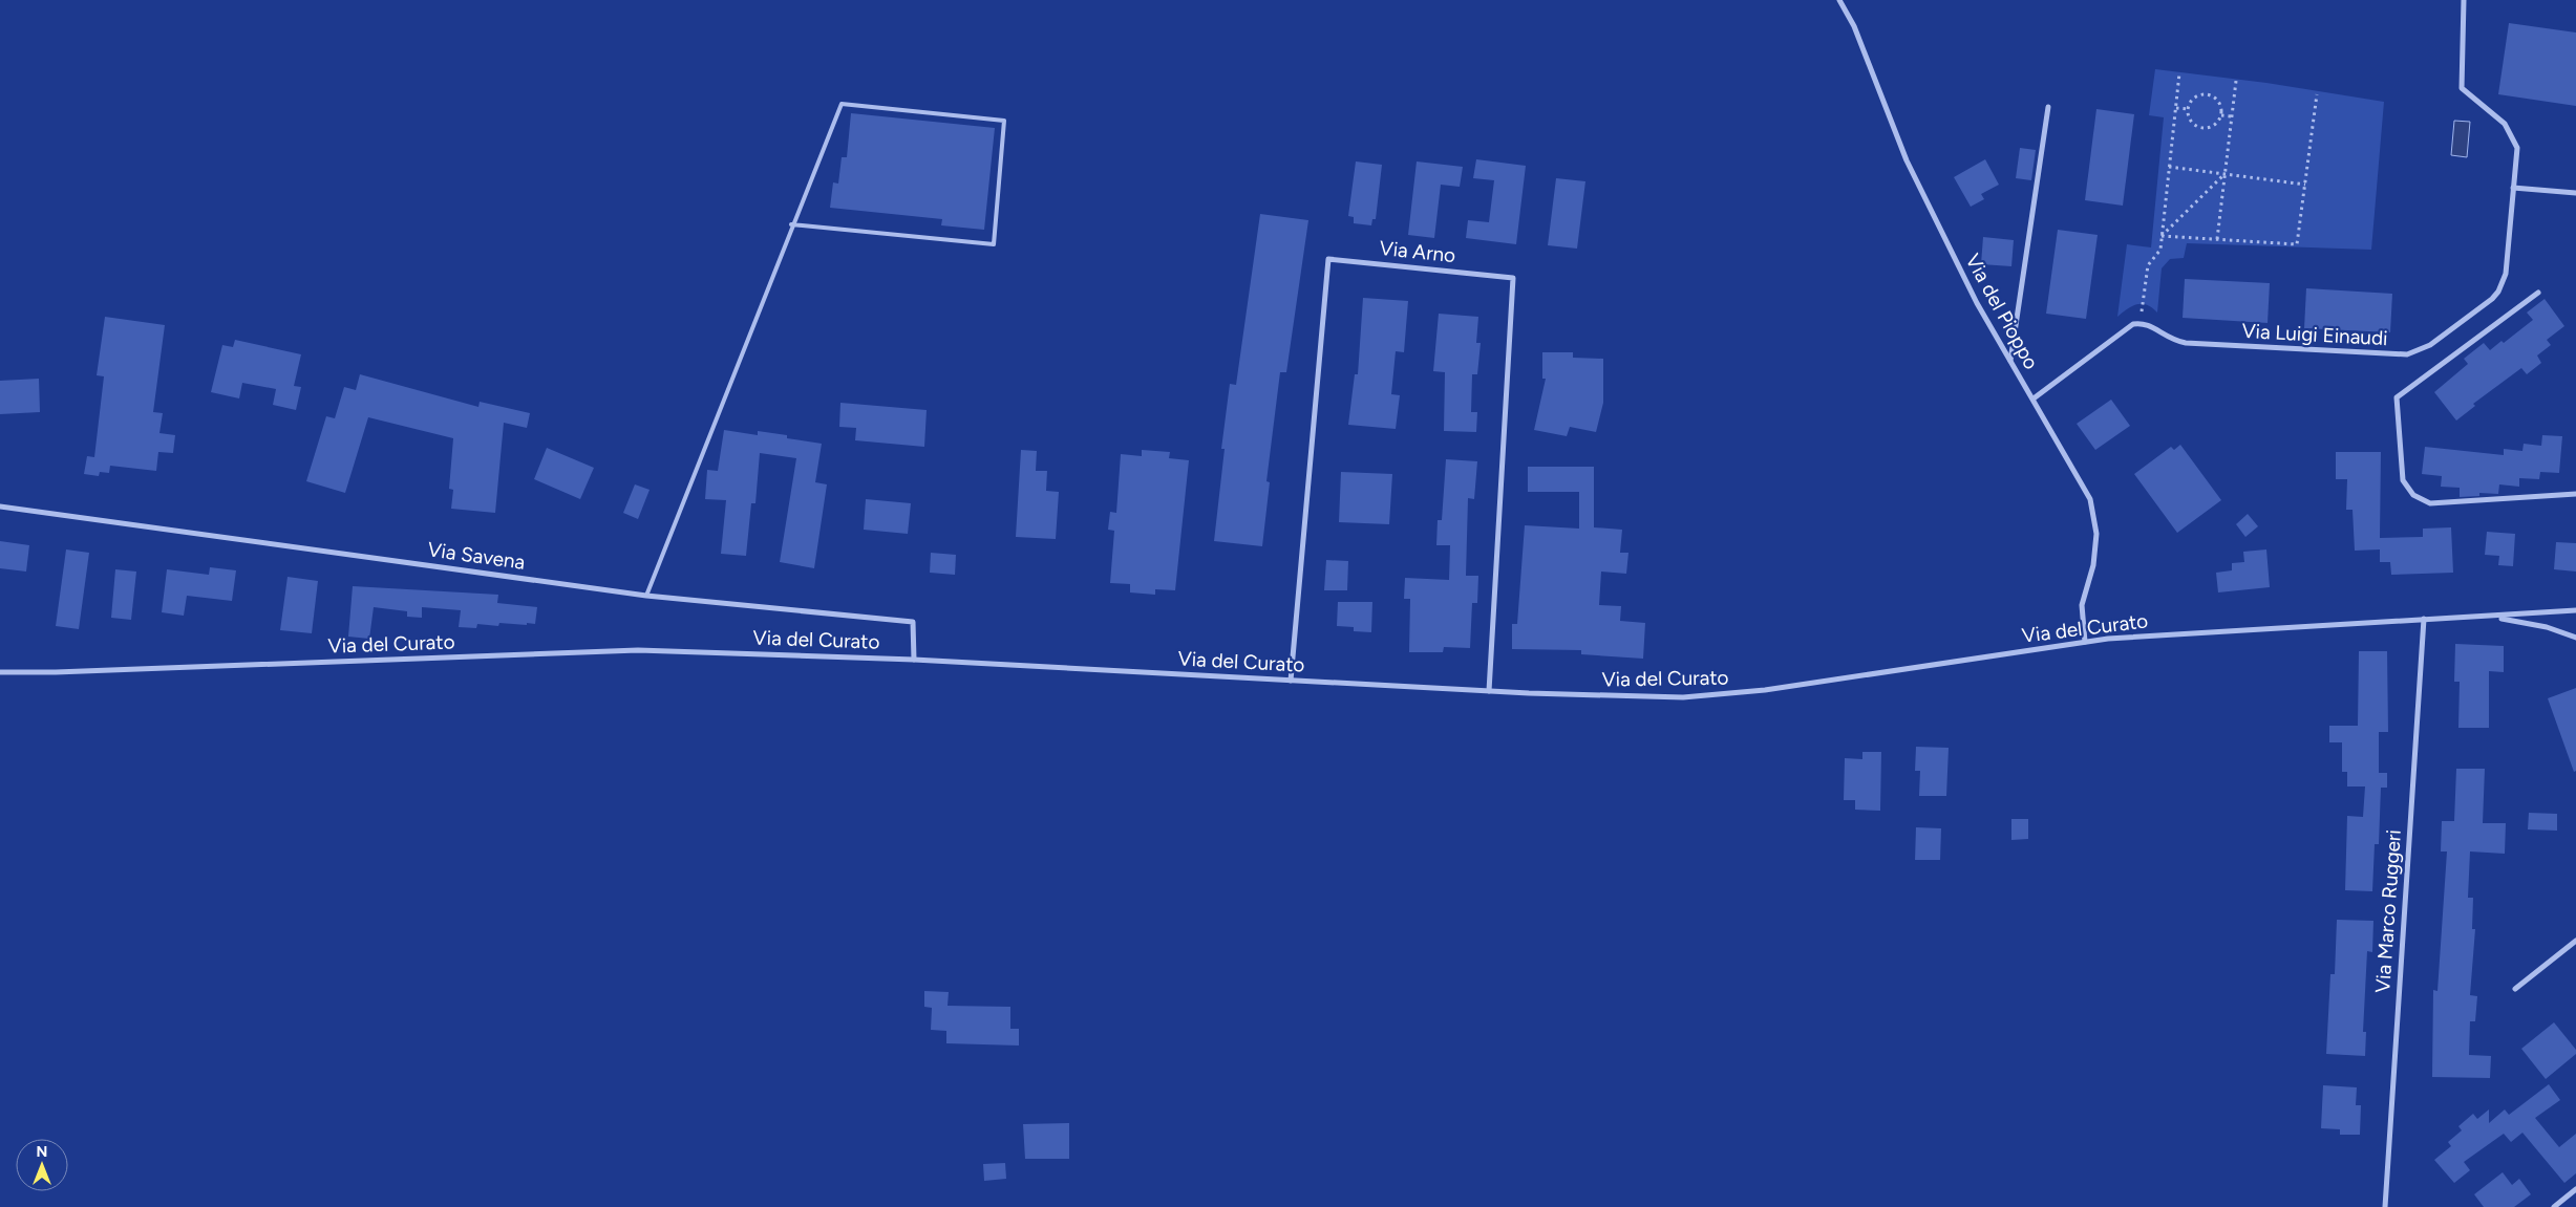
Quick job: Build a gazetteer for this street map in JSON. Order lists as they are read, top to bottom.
{
  "streets": {
    "street": [
      "Via Arno",
      "Via del Pioppo",
      "Via Luigi Einaudi",
      "Via Savena",
      "Via del Curato",
      "Via Marco Ruggeri"
    ]
  },
  "crossings": [
    ["Via Arno", "Via del Curato"],
    ["Via del Pioppo", "Via del Curato"],
    ["Via Savena", "Via del Curato"],
    ["Via del Curato", "Via Marco Ruggeri"]
  ],
  "north": "top"
}
